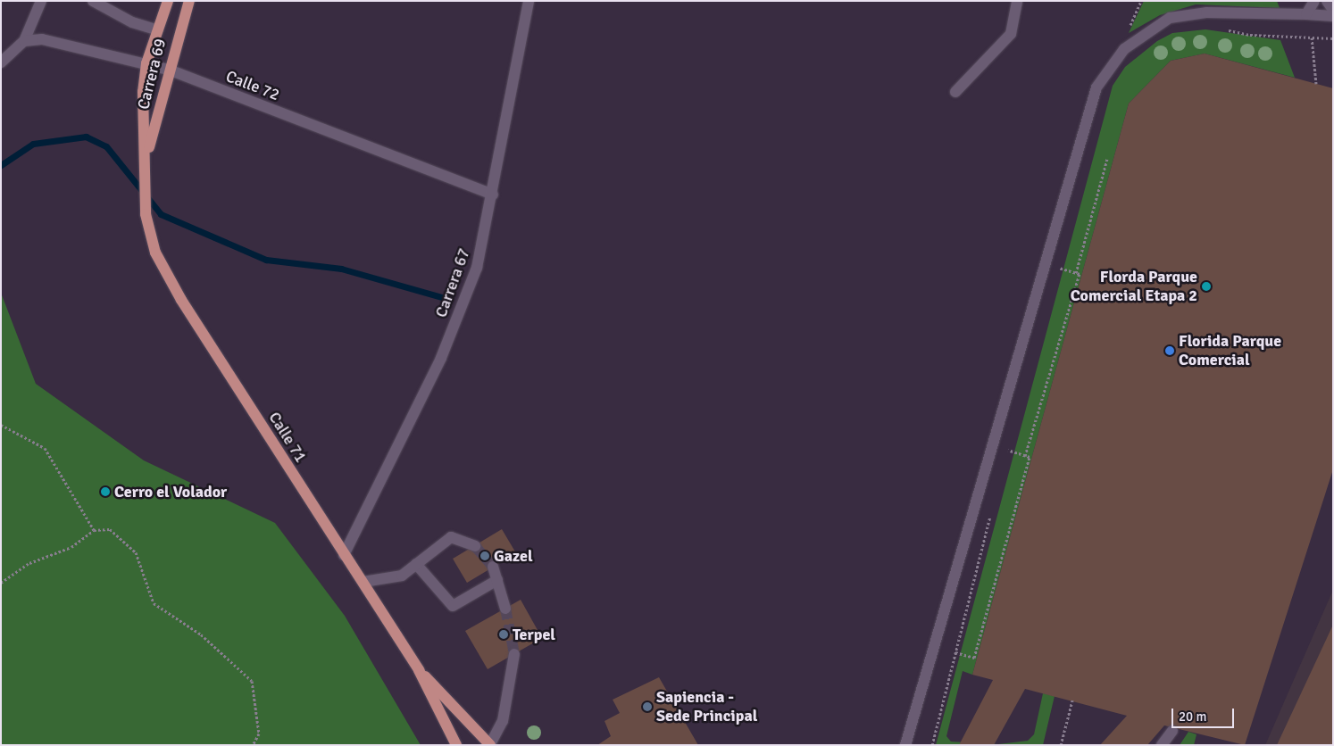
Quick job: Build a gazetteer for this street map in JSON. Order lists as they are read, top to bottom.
{
  "streets": {
    "main road": ["Carrera 69", "Calle 71"],
    "street": ["Calle 72", "Carrera 67"]
  },
  "crossings": [
    ["Carrera 69", "Calle 72"],
    ["Carrera 69", "Calle 71"],
    ["Calle 72", "Carrera 67"],
    ["Carrera 67", "Calle 71"]
  ],
  "places": [
    "Florda Parque Comercial Etapa 2",
    "Florida Parque Comercial",
    "Cerro el Volador",
    "Gazel",
    "Terpel",
    "Sapiencia - Sede Principal"
  ],
  "scale_bar": "20 m"
}
